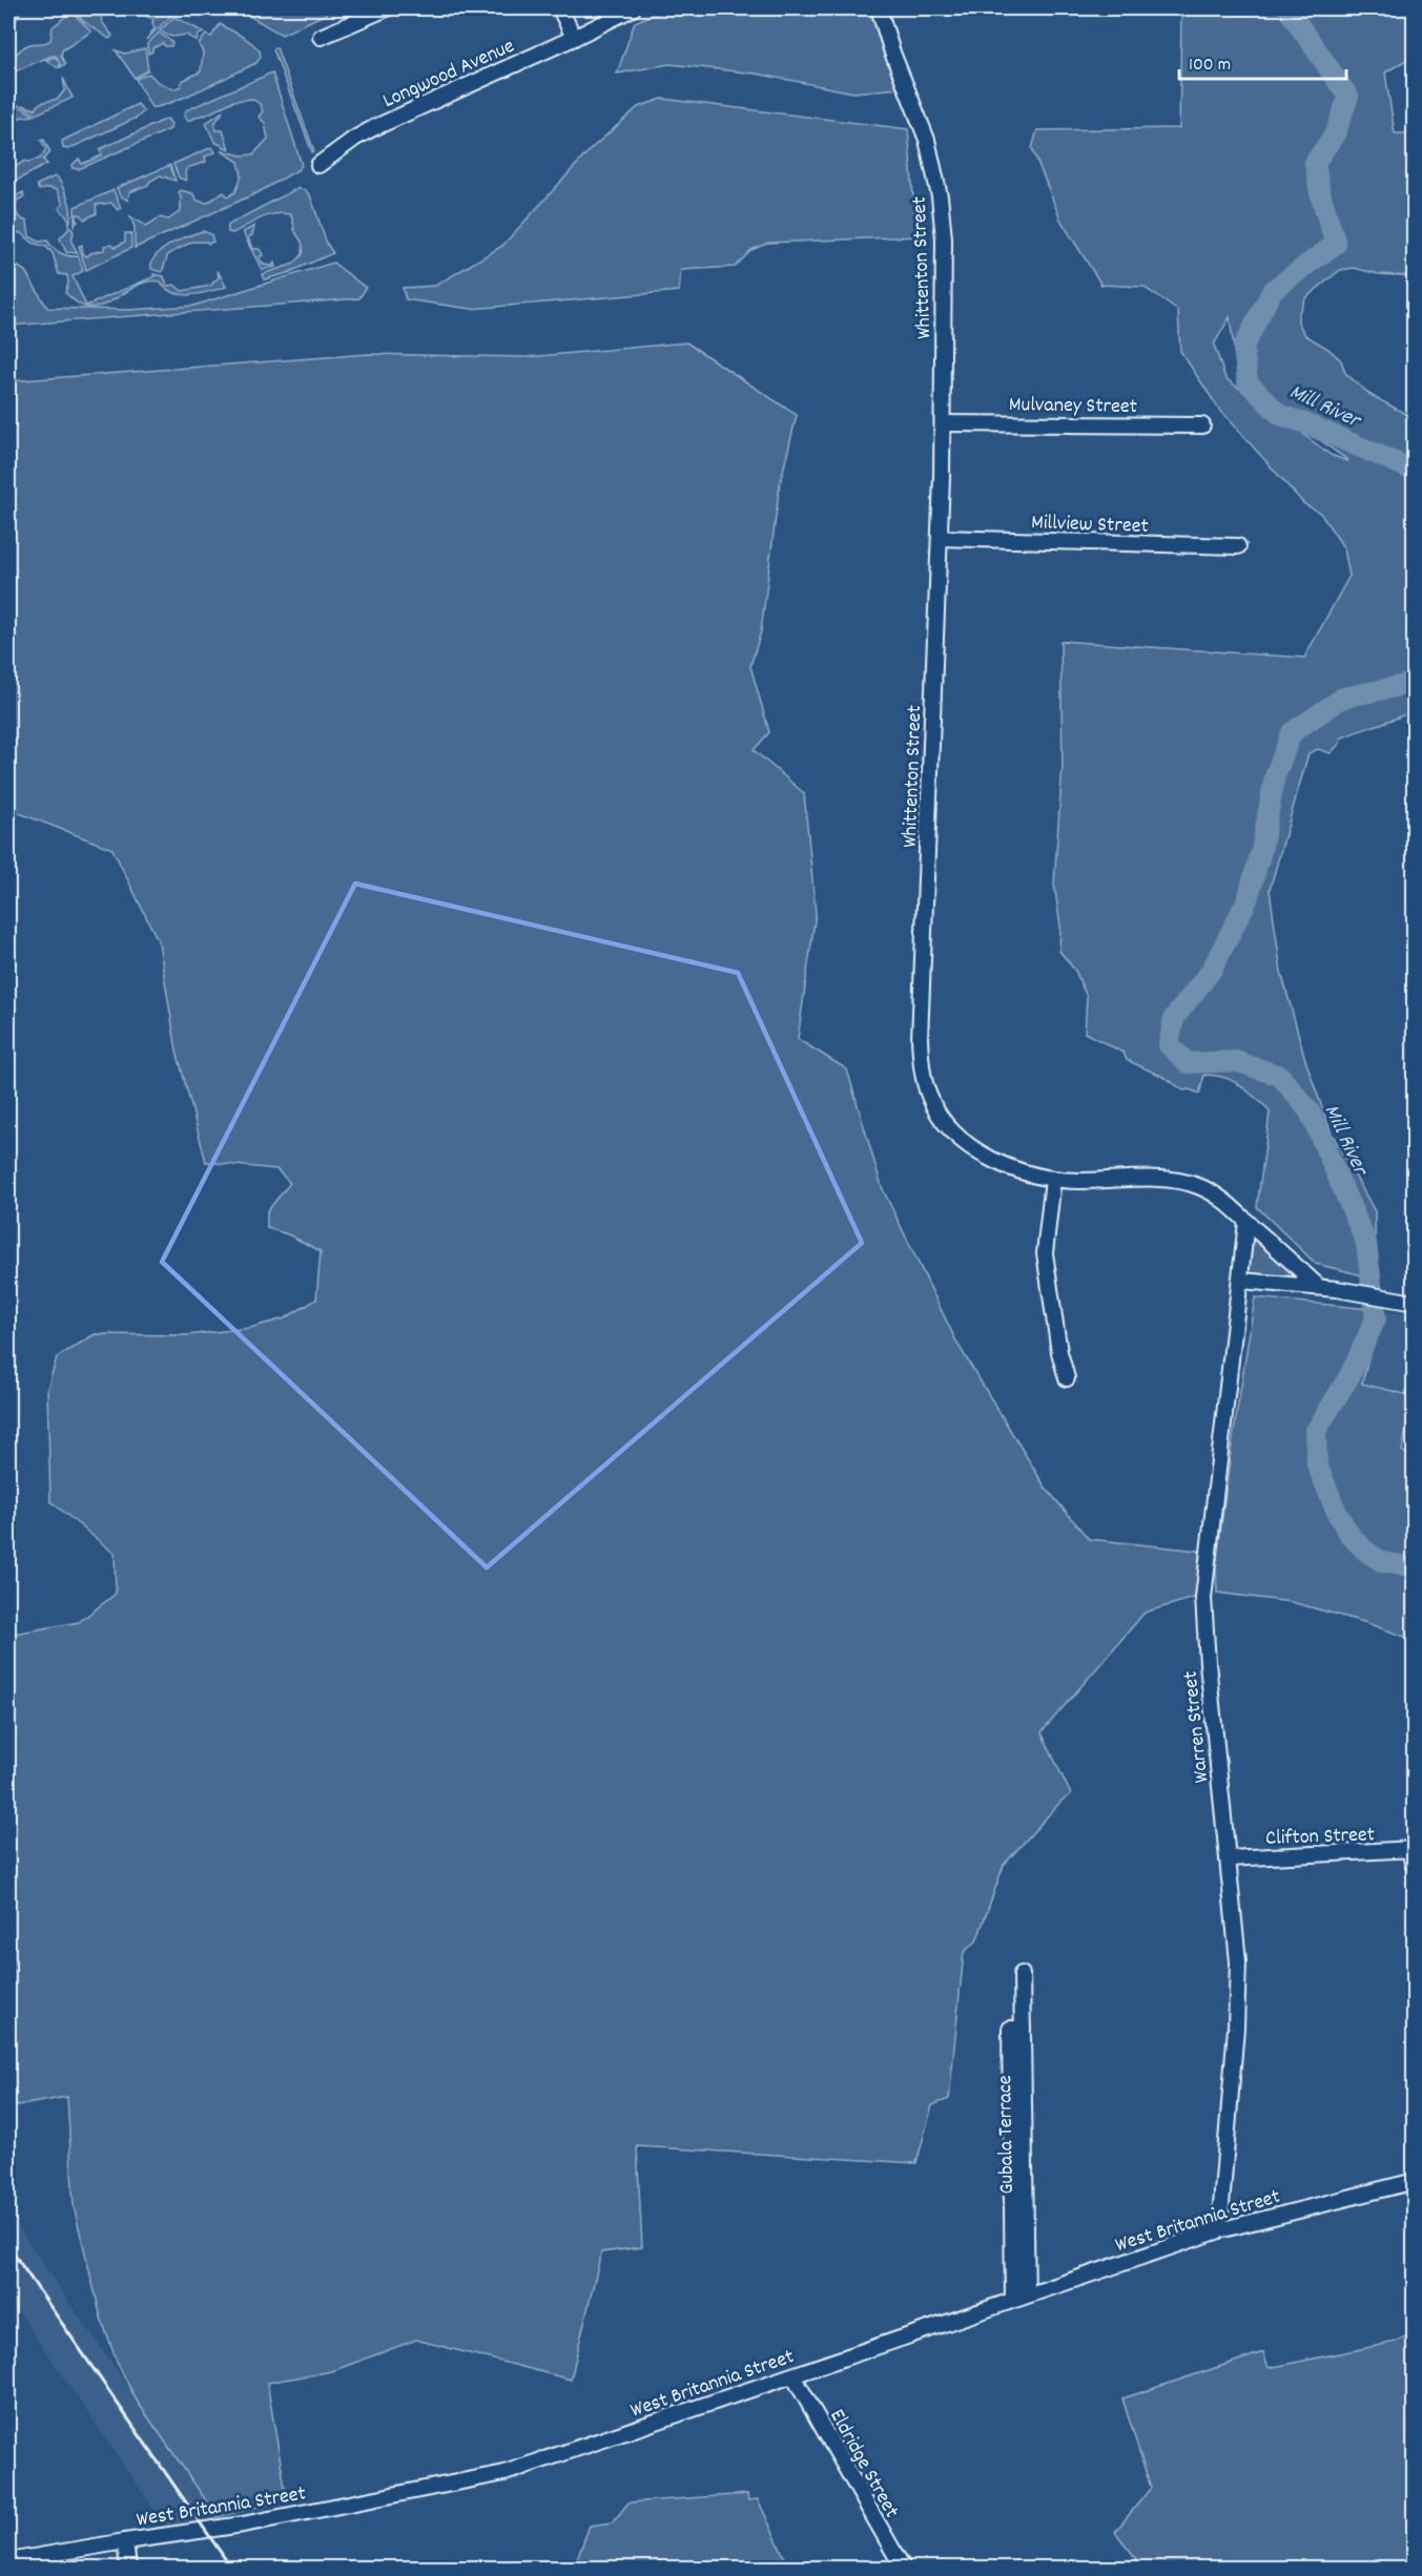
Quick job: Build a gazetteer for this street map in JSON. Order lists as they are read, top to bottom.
{
  "streets": {
    "street": [
      "Longwood Avenue",
      "Whittenton Street",
      "Mulvaney Street",
      "Millview Street",
      "Warren Street",
      "Clifton Street",
      "Gubala Terrace",
      "West Britannia Street",
      "Eldridge Street"
    ]
  },
  "crossings": [
    ["Whittenton Street", "Mulvaney Street"],
    ["Whittenton Street", "Millview Street"],
    ["Whittenton Street", "Warren Street"],
    ["Warren Street", "Clifton Street"],
    ["Warren Street", "West Britannia Street"],
    ["Gubala Terrace", "West Britannia Street"],
    ["West Britannia Street", "Eldridge Street"]
  ],
  "water": ["Mill River"],
  "scale_bar": "100 m"
}
